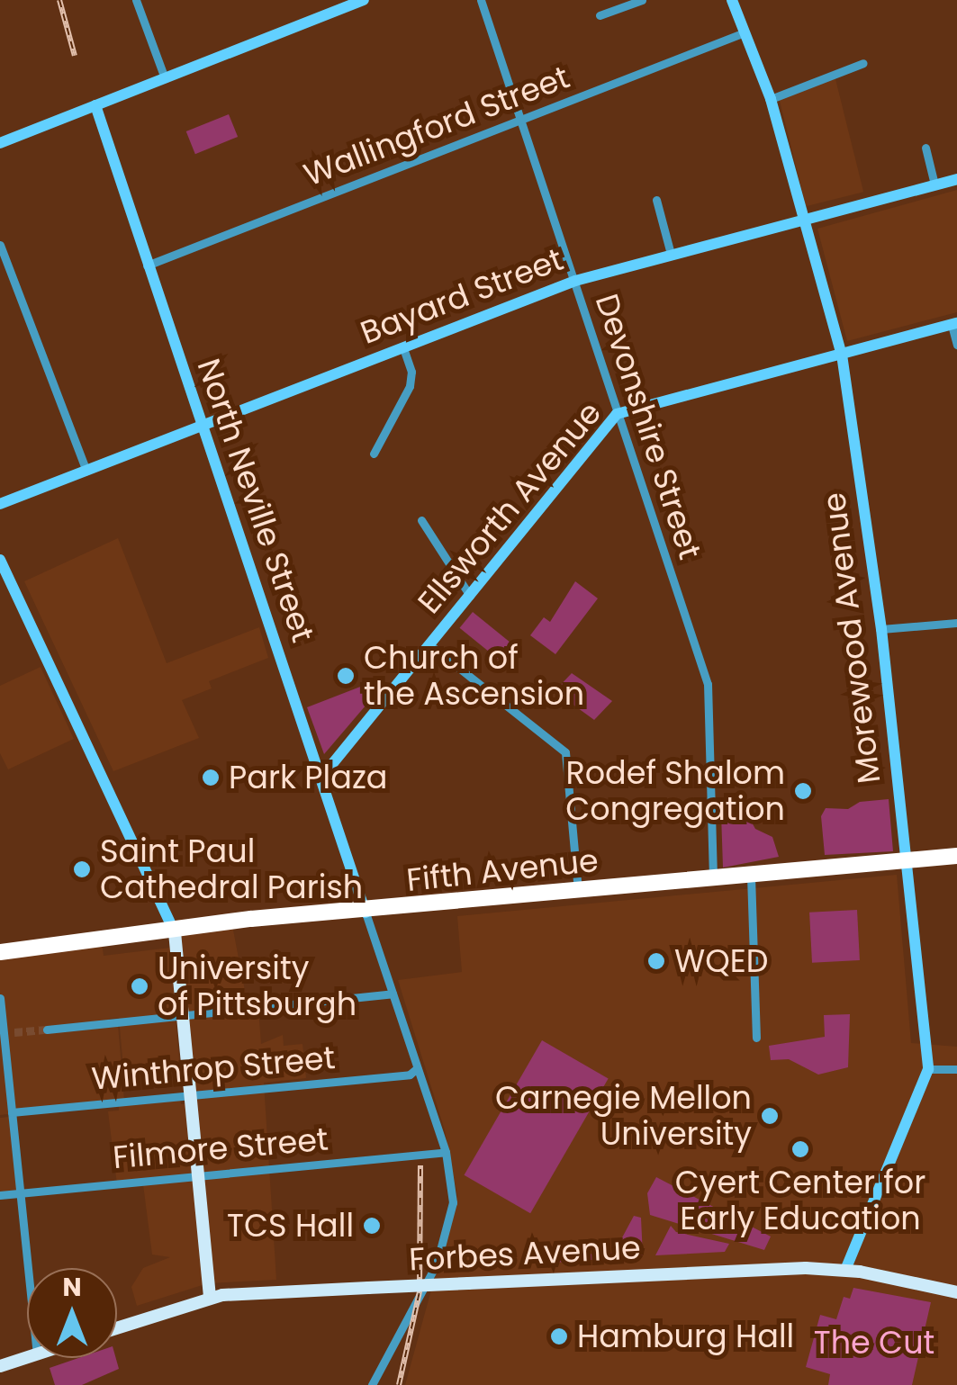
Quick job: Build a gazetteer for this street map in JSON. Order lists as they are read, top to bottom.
{
  "streets": {
    "highway": ["Fifth Avenue"],
    "main road": ["Forbes Avenue"],
    "street": [
      "Wallingford Street",
      "Bayard Street",
      "Devonshire Street",
      "North Neville Street",
      "Ellsworth Avenue",
      "Morewood Avenue",
      "Winthrop Street",
      "Filmore Street"
    ]
  },
  "crossings": [
    ["Wallingford Street", "Devonshire Street"],
    ["Wallingford Street", "North Neville Street"],
    ["Wallingford Street", "Morewood Avenue"],
    ["Bayard Street", "Devonshire Street"],
    ["Bayard Street", "North Neville Street"],
    ["Bayard Street", "Morewood Avenue"],
    ["Devonshire Street", "Ellsworth Avenue"],
    ["Devonshire Street", "Fifth Avenue"],
    ["North Neville Street", "Ellsworth Avenue"],
    ["North Neville Street", "Fifth Avenue"],
    ["Ellsworth Avenue", "Morewood Avenue"],
    ["Morewood Avenue", "Fifth Avenue"],
    ["Morewood Avenue", "Forbes Avenue"]
  ],
  "parks": ["The Cut"],
  "places": [
    "Church of the Ascension",
    "Park Plaza",
    "Rodef Shalom Congregation",
    "Saint Paul Cathedral Parish",
    "WQED",
    "University of Pittsburgh",
    "Carnegie Mellon University",
    "Cyert Center for Early Education",
    "TCS Hall",
    "Hamburg Hall"
  ],
  "north": "top"
}
